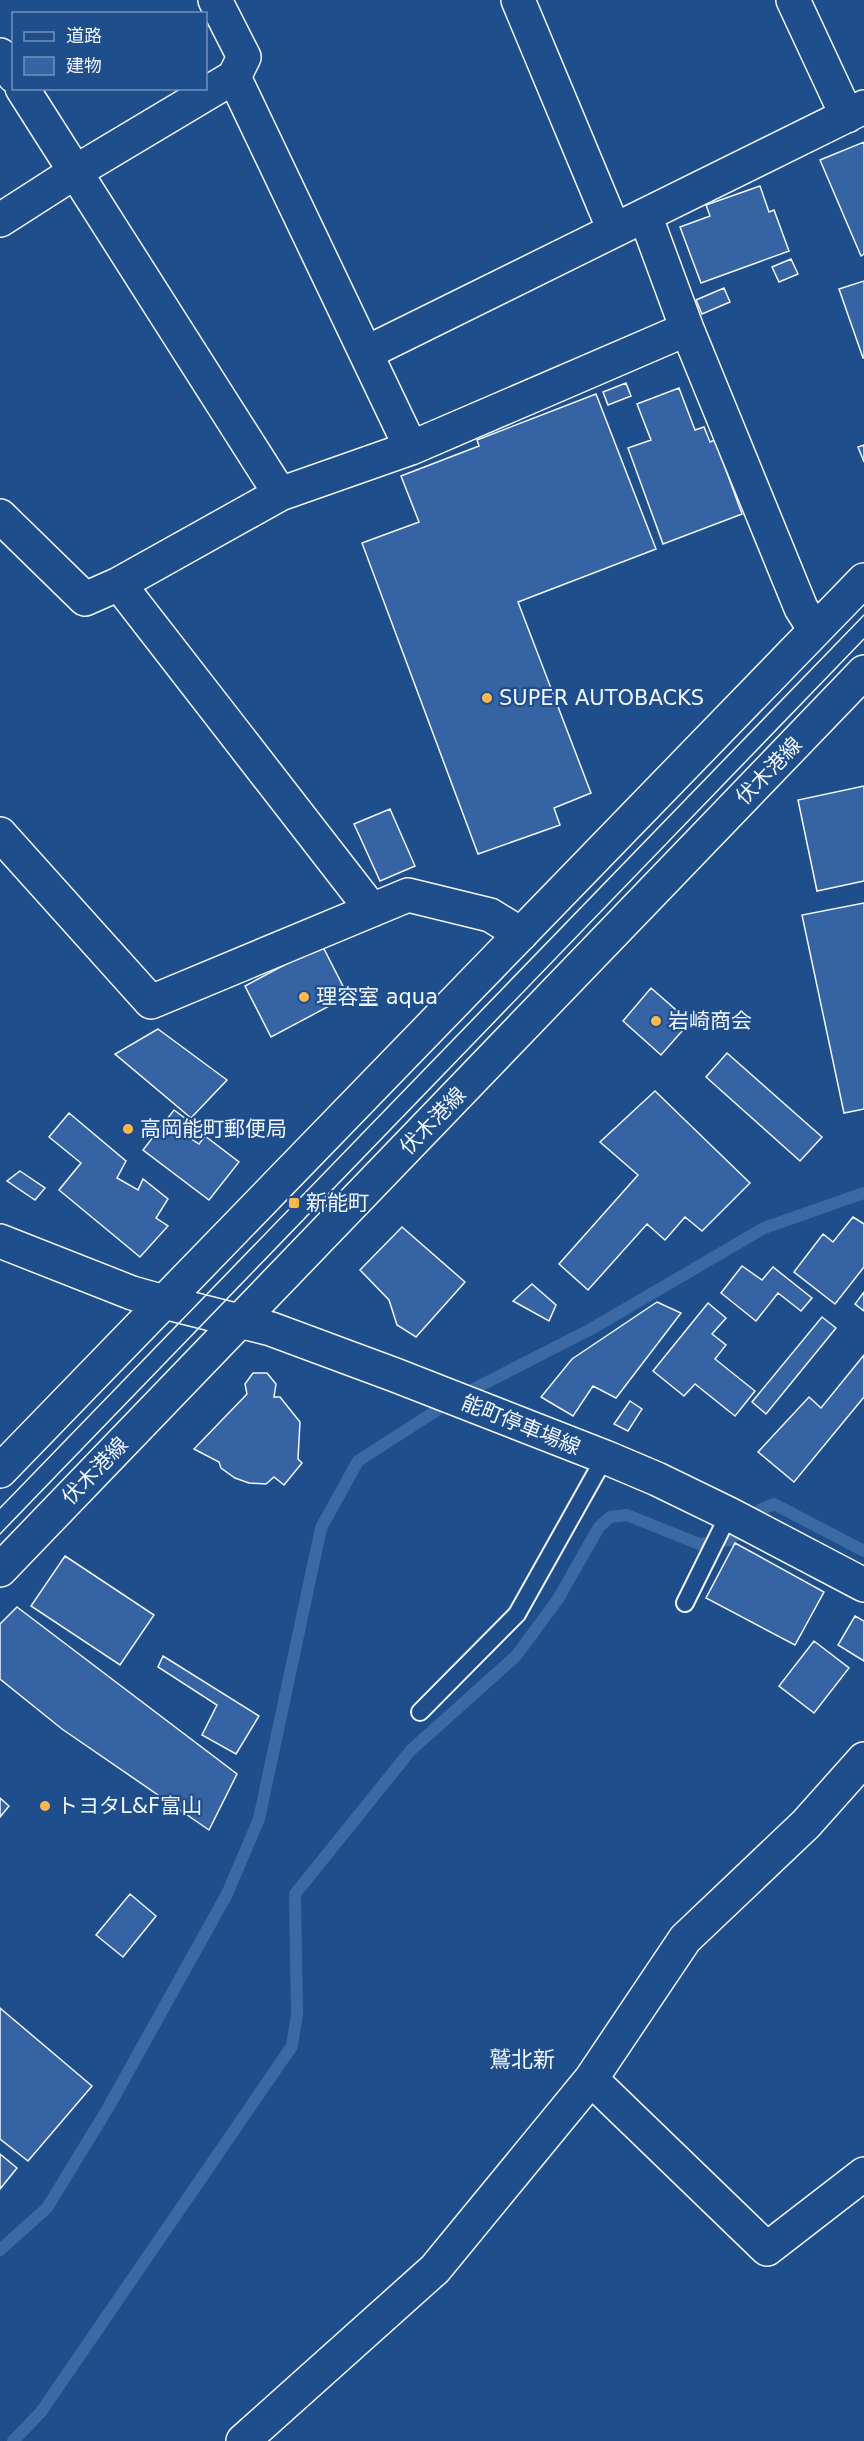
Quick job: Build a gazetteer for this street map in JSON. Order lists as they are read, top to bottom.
{
  "streets": {
    "street": ["伏木港線", "能町停車場線"]
  },
  "crossings": [
    ["伏木港線", "能町停車場線"]
  ],
  "districts": ["鷲北新"],
  "places": {
    "other": [
      "SUPER AUTOBACKS",
      "理容室 aqua",
      "岩崎商会",
      "高岡能町郵便局",
      "トヨタL&F富山"
    ],
    "transit": ["新能町"]
  },
  "legend": ["道路", "建物"]
}
